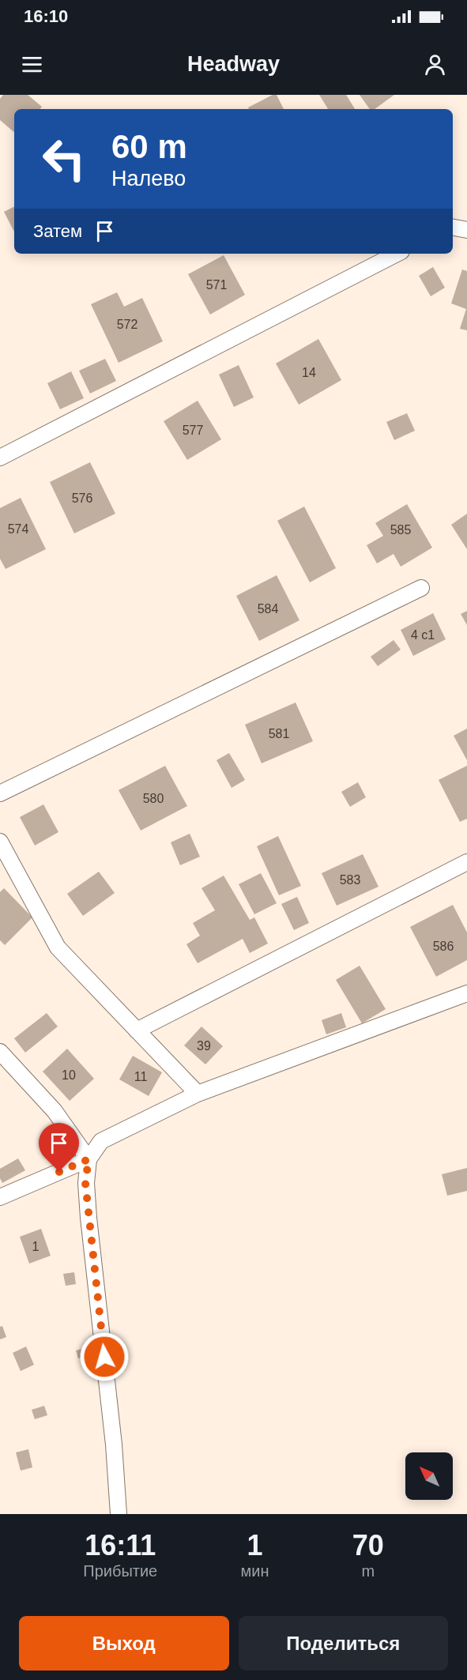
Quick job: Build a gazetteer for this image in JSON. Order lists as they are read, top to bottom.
{
  "house_numbers": [
    "571",
    "572",
    "14",
    "577",
    "576",
    "574",
    "585",
    "584",
    "4 с1",
    "581",
    "580",
    "583",
    "586",
    "39",
    "10",
    "11",
    "1"
  ],
  "north": "top left",
  "page": {
    "status": "16:10",
    "header": "Headway",
    "turn": ["60 m", "Налево"],
    "then": "Затем",
    "eta": [
      "16:11",
      "Прибытие",
      "1",
      "мин",
      "70",
      "m"
    ],
    "buttons": ["Выход", "Поделиться"]
  }
}
